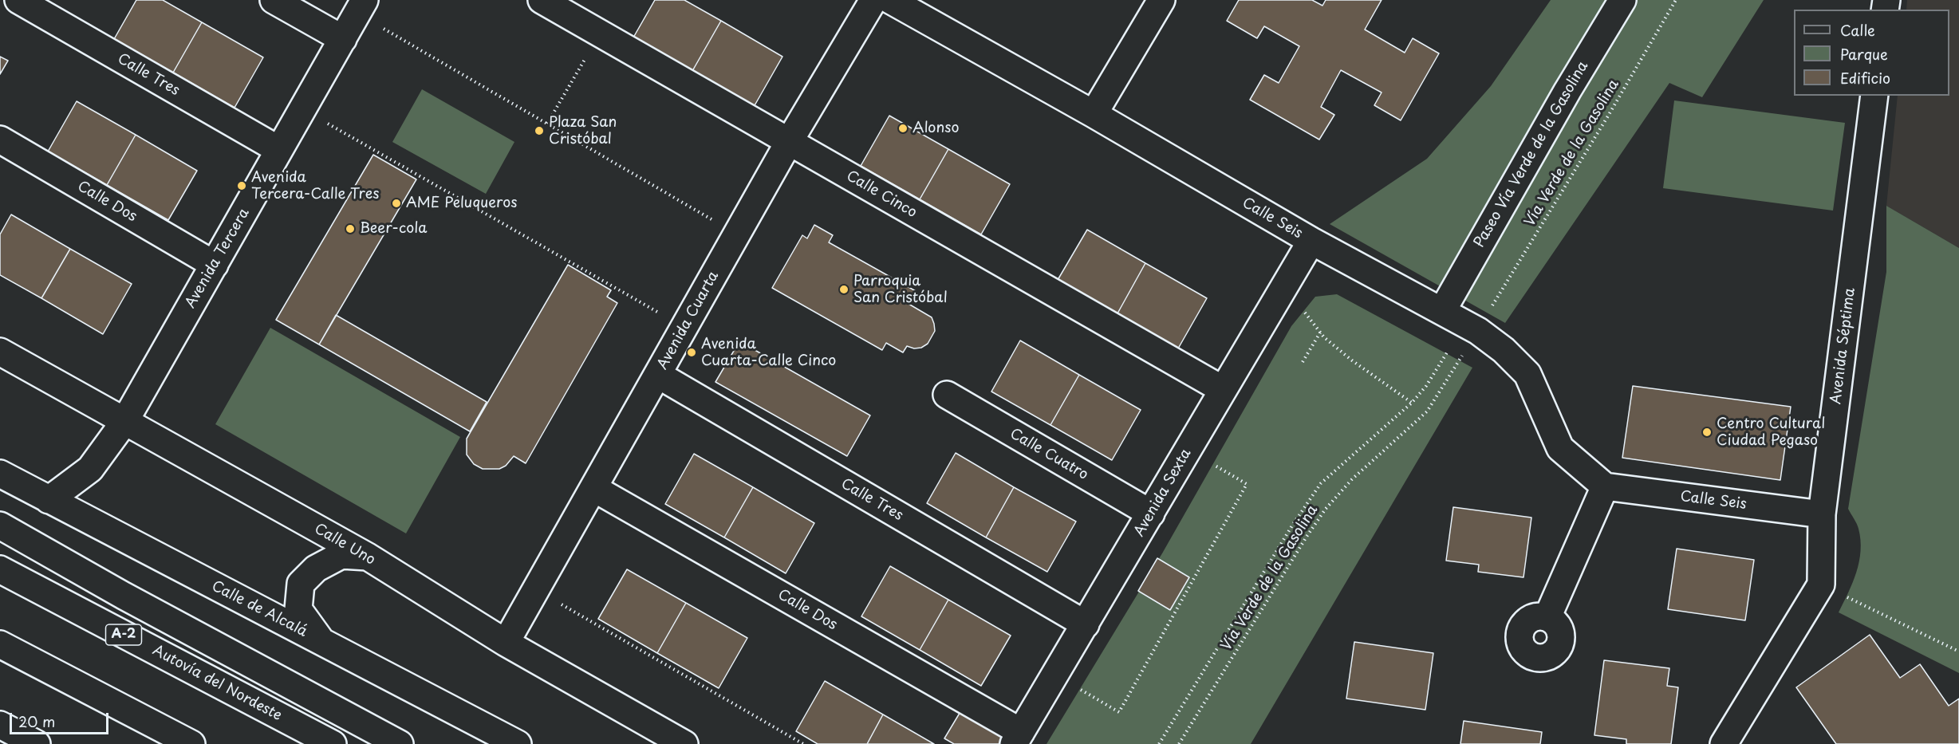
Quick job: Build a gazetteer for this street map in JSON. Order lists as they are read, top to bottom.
{
  "streets": {
    "main road": [
      "Calle Tres",
      "Paseo Vía Verde de la Gasolina",
      "Calle Cinco",
      "Calle Dos",
      "Calle Seis",
      "Avenida Tercera",
      "Avenida Cuarta",
      "Avenida Séptima",
      "Calle Cuatro",
      "Avenida Sexta",
      "Calle Uno",
      "Calle de Alcalá",
      "A-2",
      "Autovía del Nordeste"
    ],
    "path": ["Vía Verde de la Gasolina"]
  },
  "crossings": [
    ["Calle Tres", "Avenida Tercera"],
    ["Calle Tres", "Avenida Cuarta"],
    ["Calle Tres", "Avenida Sexta"],
    ["Vía Verde de la Gasolina", "Calle Seis"],
    ["Paseo Vía Verde de la Gasolina", "Calle Seis"],
    ["Calle Cinco", "Avenida Cuarta"],
    ["Calle Cinco", "Avenida Sexta"],
    ["Calle Dos", "Avenida Tercera"],
    ["Calle Dos", "Avenida Cuarta"],
    ["Calle Dos", "Avenida Sexta"],
    ["Calle Seis", "Avenida Séptima"],
    ["Calle Seis", "Avenida Sexta"],
    ["Avenida Tercera", "Calle Uno"],
    ["Avenida Tercera", "Calle de Alcalá"],
    ["Avenida Cuarta", "Calle Uno"],
    ["Calle Cuatro", "Avenida Sexta"]
  ],
  "places": [
    "Alonso",
    "Plaza San Cristóbal",
    "Avenida Tercera-Calle Tres",
    "AME Peluqueros",
    "Beer-cola",
    "Parroquia San Cristóbal",
    "Avenida Cuarta-Calle Cinco",
    "Centro Cultural Ciudad Pegaso"
  ],
  "legend": ["Calle", "Parque", "Edificio"],
  "scale_bar": "20 m"
}
